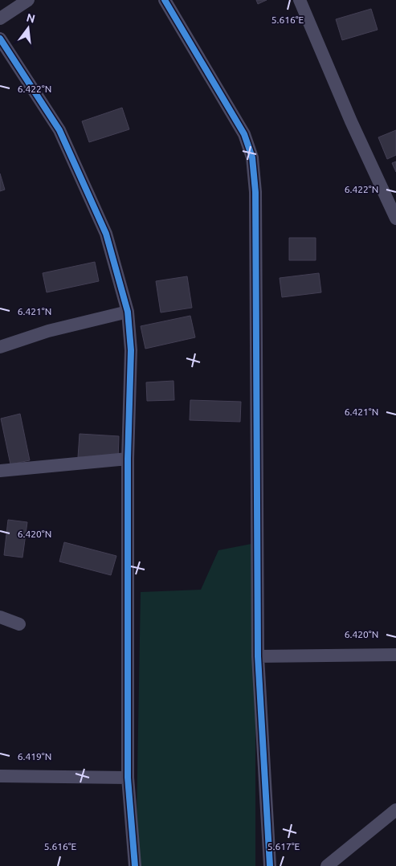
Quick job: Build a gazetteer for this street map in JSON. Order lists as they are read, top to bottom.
{
  "north": "top",
  "coordinates": [
    "5.616°E",
    "6.422°N",
    "6.421°N",
    "6.420°N",
    "6.419°N",
    "5.617°E"
  ]
}
